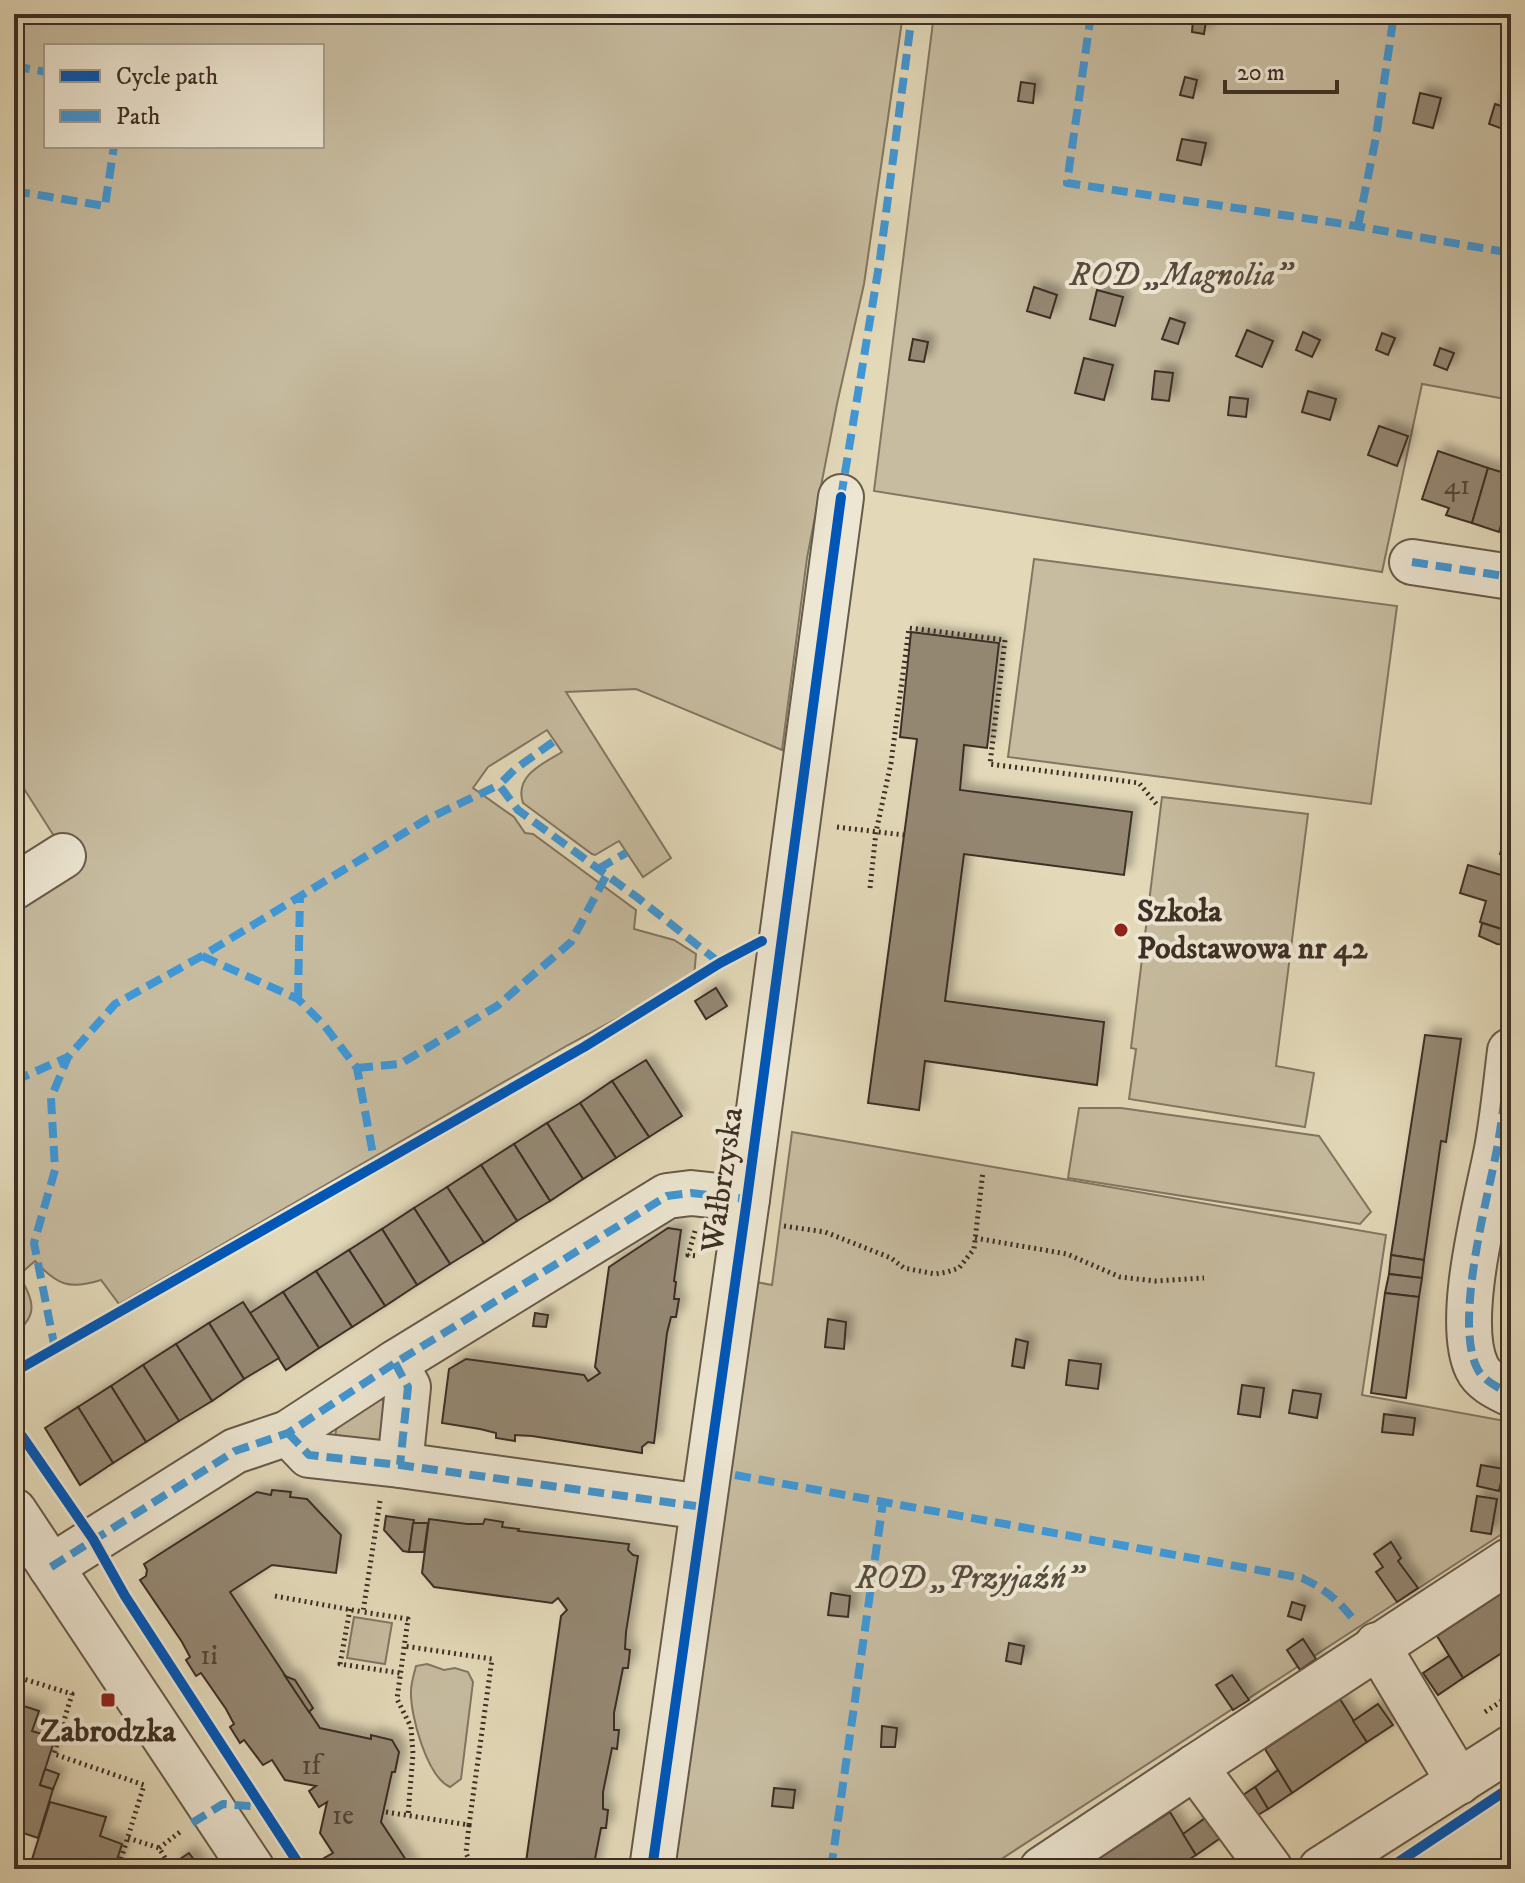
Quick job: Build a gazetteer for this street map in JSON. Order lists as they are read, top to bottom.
{
  "streets": {
    "street": ["Wałbrzyska"]
  },
  "parks": ["ROD „Magnolia”", "ROD „Przyjaźń”"],
  "places": {
    "other": ["Szkoła Podstawowa nr 42"],
    "transit": ["Zabrodzka"]
  },
  "house_numbers": [
    "41",
    "1i",
    "1f",
    "1e"
  ],
  "legend": ["Cycle path", "Path"],
  "scale_bar": "20 m"
}
